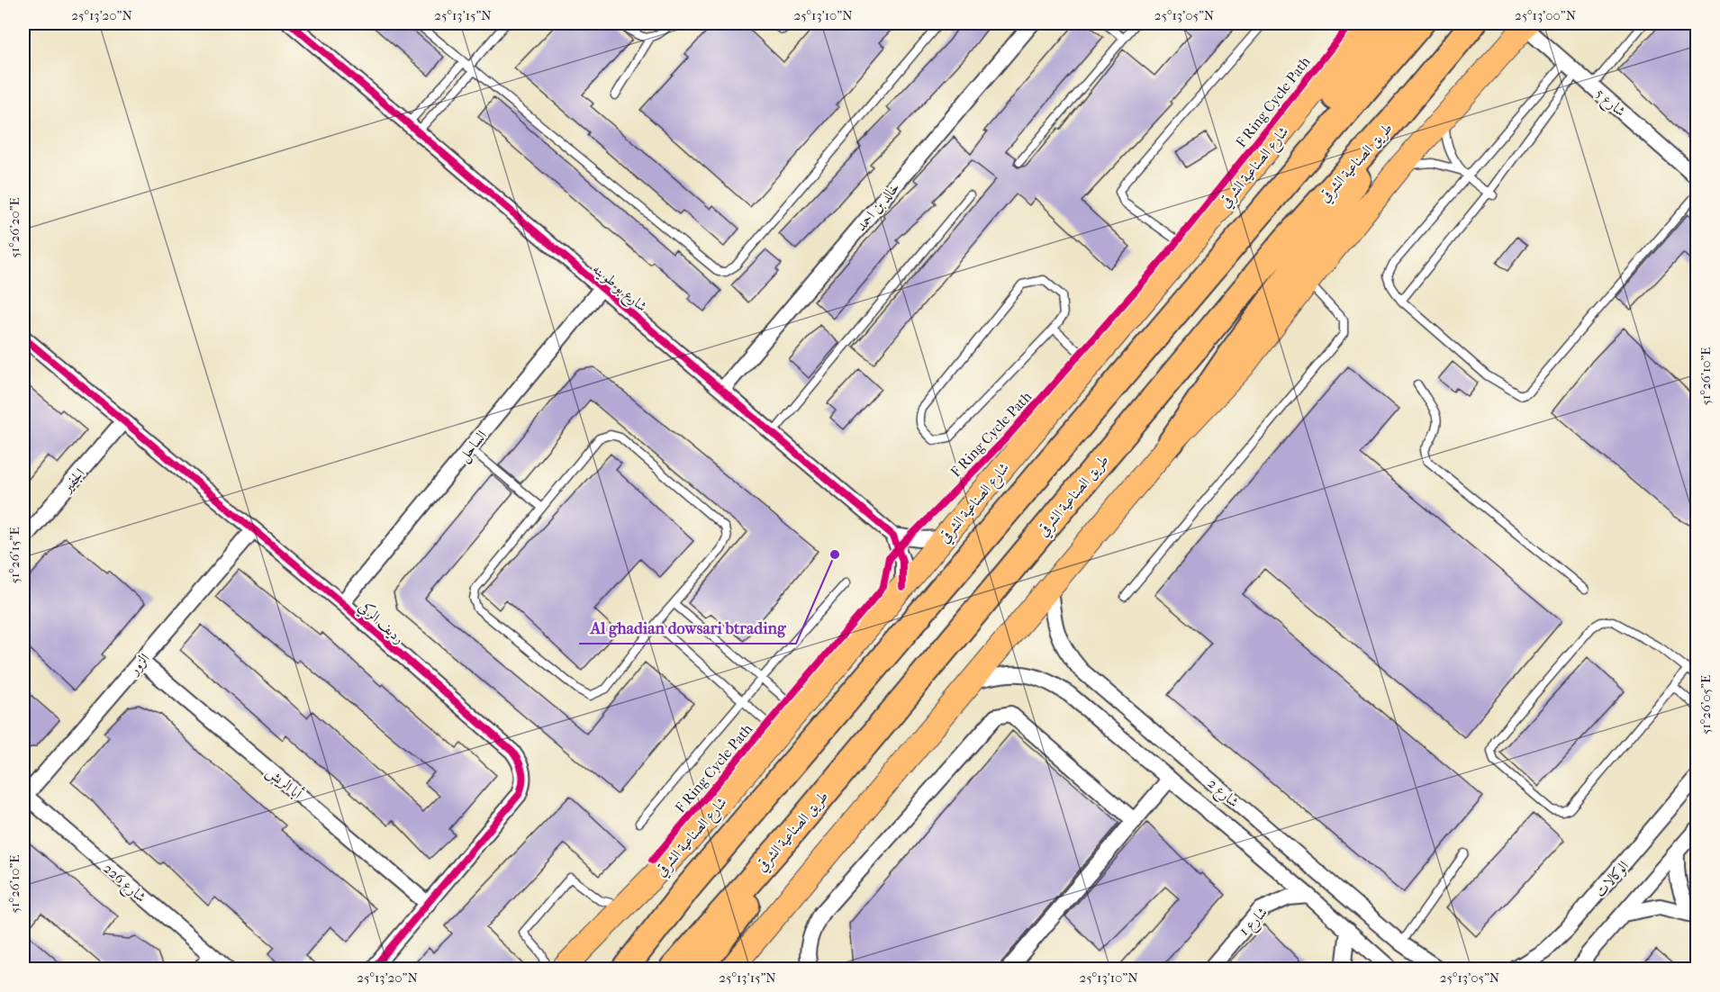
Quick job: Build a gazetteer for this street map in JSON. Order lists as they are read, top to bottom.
{
  "streets": {
    "highway": ["طريق الصناعية الشرقي"],
    "main road": ["شارع الصناعية الشرقي"],
    "street": [
      "شارع 5",
      "خالد بن احمد",
      "شارع بو طوينه",
      "الساحل",
      "الجفير",
      "رديف الركي",
      "الزور",
      "أبا الريش",
      "شارع 2",
      "الوكالات",
      "شارع 226",
      "شارع 1"
    ],
    "cycle path": ["F Ring Cycle Path"]
  },
  "crossings": [
    ["خالد بن احمد", "شارع بو طوينه"],
    ["شارع بو طوينه", "الساحل"],
    ["الساحل", "رديف الركي"],
    ["الجفير", "رديف الركي"],
    ["رديف الركي", "الزور"],
    ["رديف الركي", "أبا الريش"],
    ["الزور", "أبا الريش"],
    ["الزور", "شارع 226"],
    ["شارع 2", "شارع 1"]
  ],
  "places": ["Al ghadian dowsari btrading"],
  "coordinates": [
    "25°13'20\"N",
    "25°13'15\"N",
    "25°13'10\"N",
    "25°13'05\"N",
    "25°13'00\"N",
    "51°26'20\"E",
    "51°26'10\"E",
    "51°26'15\"E",
    "51°26'05\"E"
  ]
}
